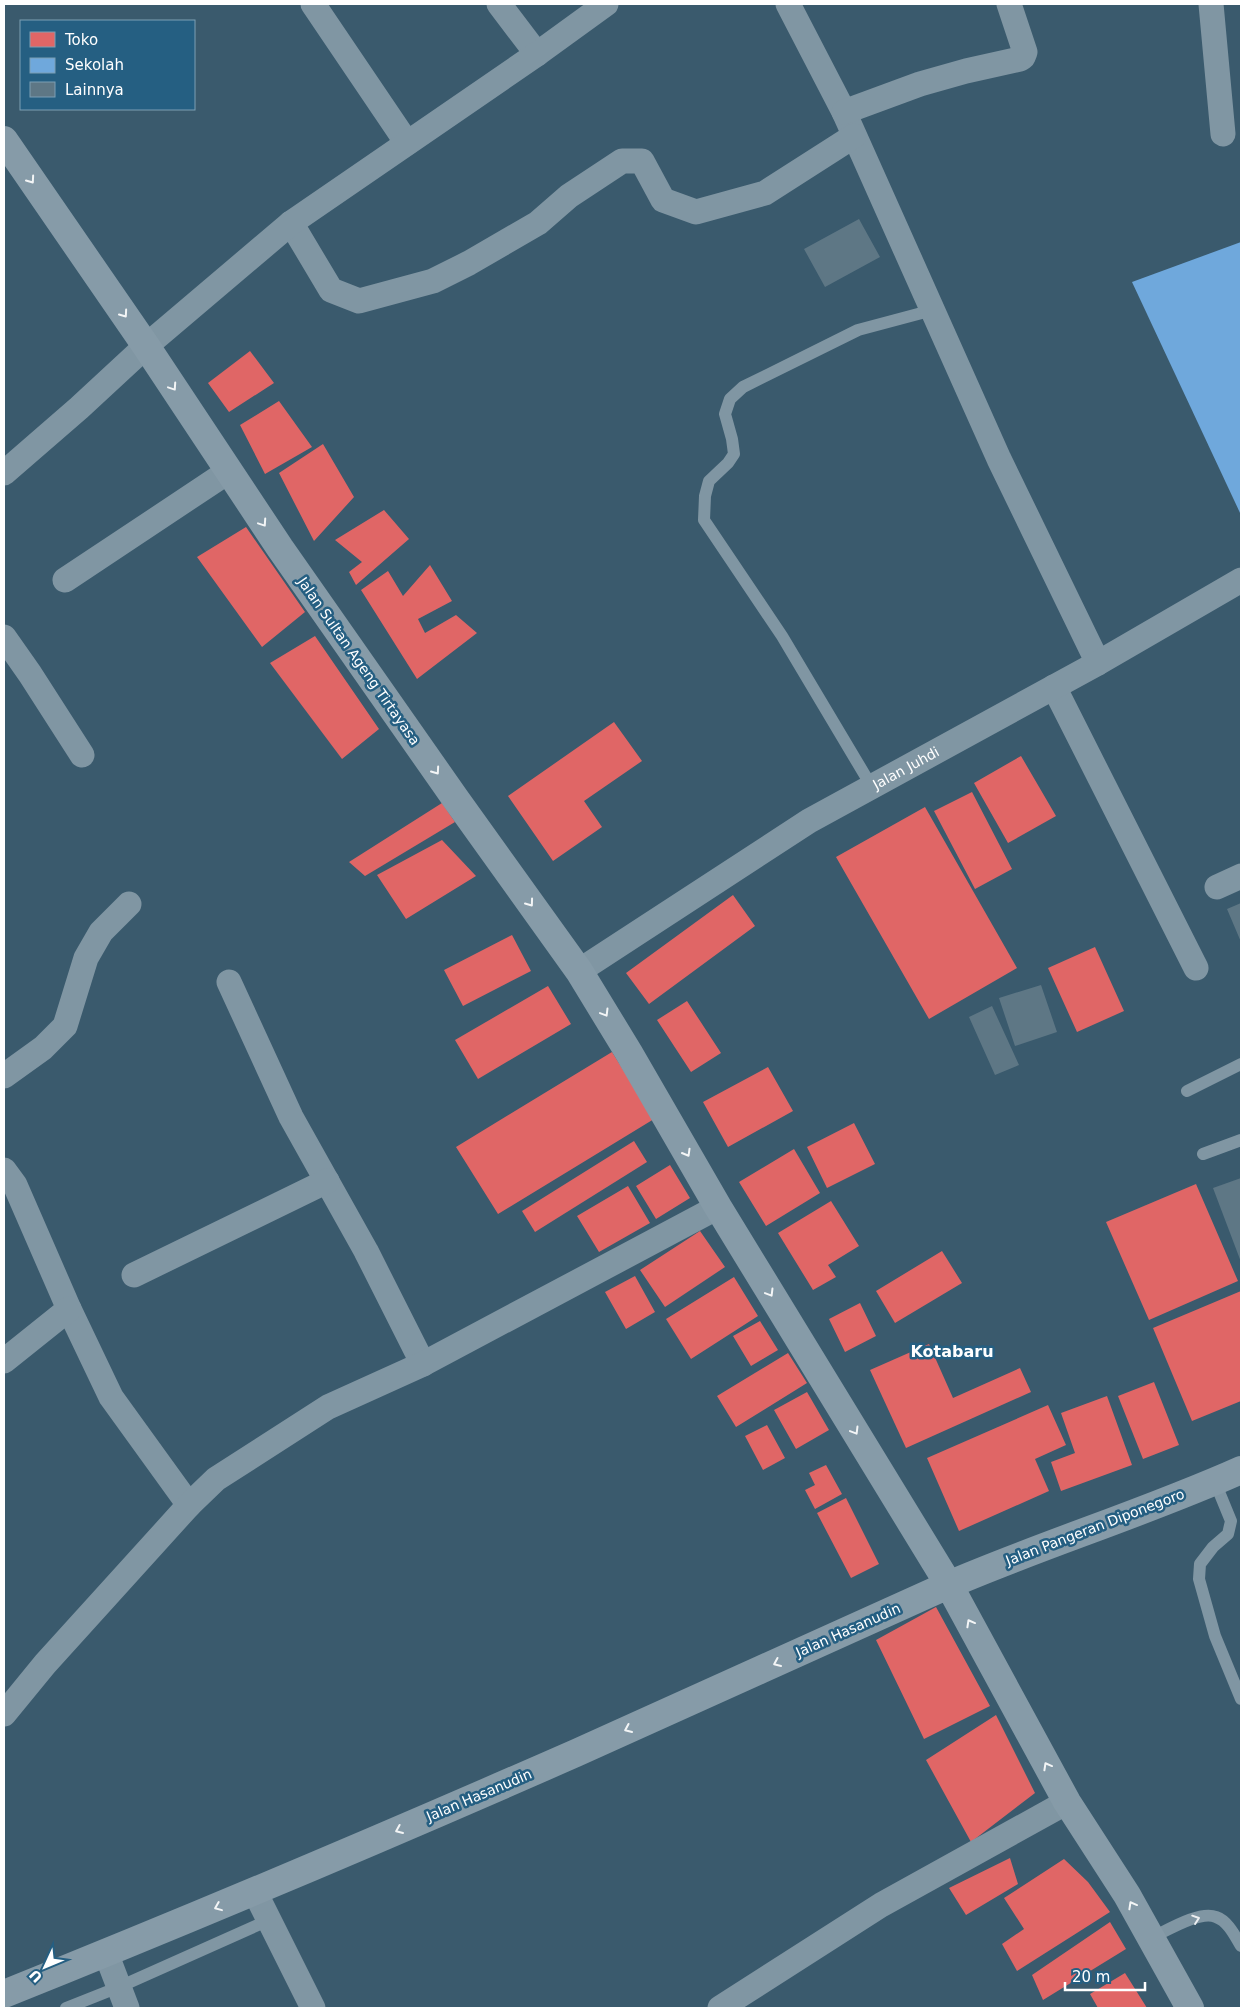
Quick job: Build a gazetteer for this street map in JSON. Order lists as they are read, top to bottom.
{
  "streets": {
    "main road": ["Jalan Sultan Ageng Tirtayasa", "Jalan Pangeran Diponegoro", "Jalan Hasanudin"],
    "street": ["Jalan Juhdi"]
  },
  "crossings": [
    ["Jalan Sultan Ageng Tirtayasa", "Jalan Juhdi"],
    ["Jalan Sultan Ageng Tirtayasa", "Jalan Pangeran Diponegoro"],
    ["Jalan Sultan Ageng Tirtayasa", "Jalan Hasanudin"],
    ["Jalan Pangeran Diponegoro", "Jalan Hasanudin"]
  ],
  "one_way": ["Jalan Hasanudin"],
  "districts": ["Kotabaru"],
  "legend": ["Toko", "Sekolah", "Lainnya"],
  "scale_bar": "20 m",
  "north": "bottom left"
}
